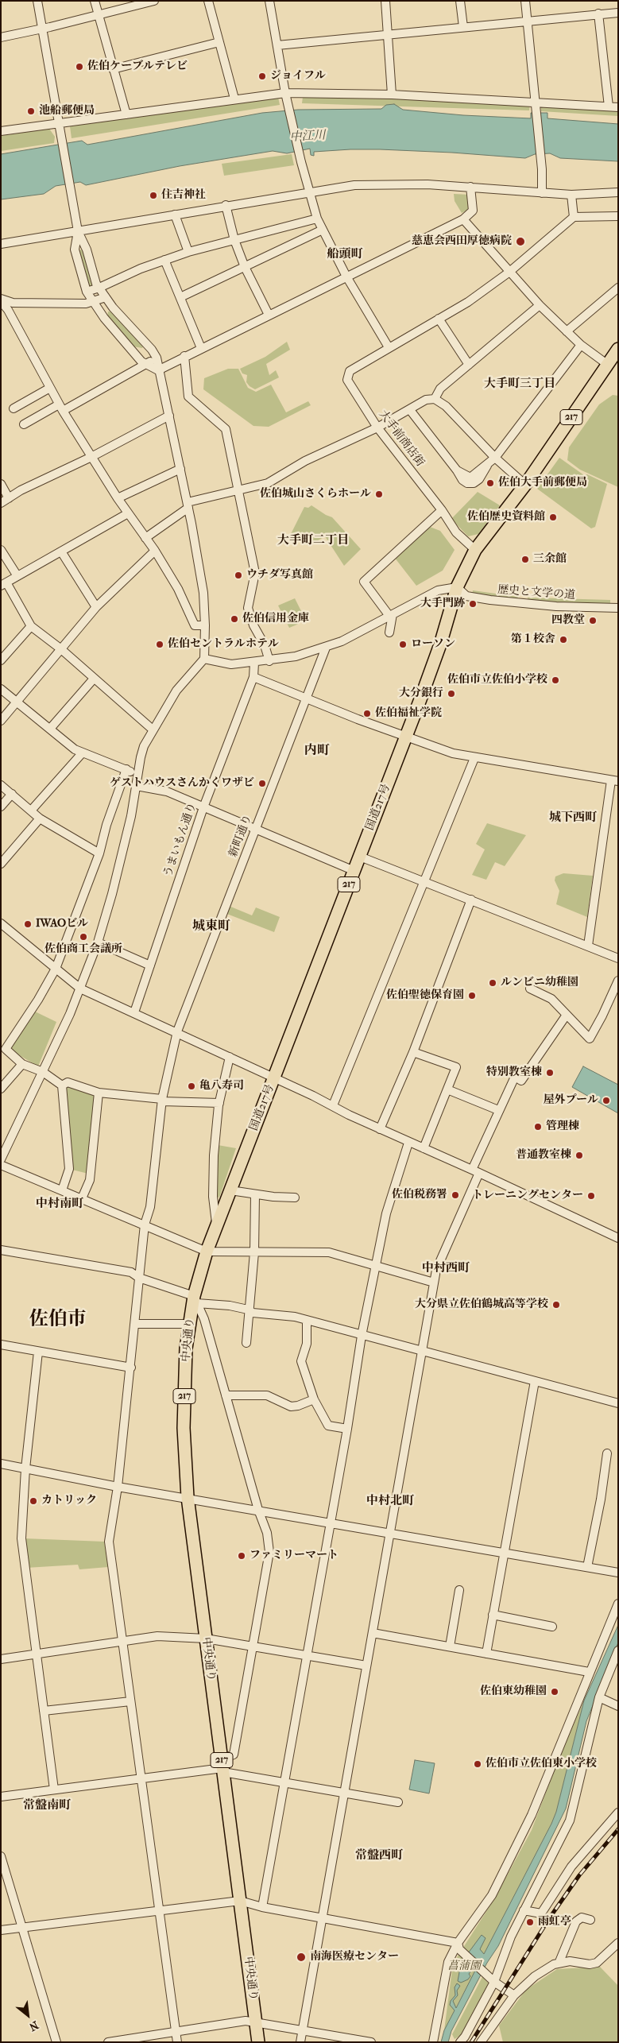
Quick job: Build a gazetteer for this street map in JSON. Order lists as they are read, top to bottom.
{
  "streets": {
    "highway": ["217", "国道217号", "中央通り"],
    "street": [
      "大手前商店街",
      "歴史と文学の道",
      "新町通り",
      "うまいもん通り"
    ]
  },
  "crossings": [
    ["217", "中央通り"],
    ["大手前商店街", "国道217号"],
    ["歴史と文学の道", "国道217号"],
    ["国道217号", "中央通り"]
  ],
  "districts": [
    "船頭町",
    "大手町三丁目",
    "大手町二丁目",
    "内町",
    "城下西町",
    "城東町",
    "中村南町",
    "中村西町",
    "佐伯市",
    "中村北町",
    "常盤南町",
    "常盤西町"
  ],
  "water": ["中江川"],
  "parks": ["菖蒲園"],
  "places": [
    "佐伯ケーブルテレビ",
    "ジョイフル",
    "池船郵便局",
    "住吉神社",
    "慈恵会西田厚徳病院",
    "佐伯大手前郵便局",
    "佐伯城山さくらホール",
    "佐伯歴史資料館",
    "三余館",
    "ウチダ写真館",
    "大手門跡",
    "佐伯信用金庫",
    "四教堂",
    "第１校舎",
    "佐伯セントラルホテル",
    "ローソン",
    "佐伯市立佐伯小学校",
    "大分銀行",
    "佐伯福祉学院",
    "ゲストハウスさんかくワザビ",
    "IWAOビル",
    "佐伯商工会議所",
    "ルンビニ幼稚園",
    "佐伯聖徳保育園",
    "特別教室棟",
    "亀八寿司",
    "屋外プール",
    "管理棟",
    "普通教室棟",
    "佐伯税務署",
    "トレーニングセンター",
    "大分県立佐伯鶴城高等学校",
    "カトリック",
    "ファミリーマート",
    "佐伯東幼稚園",
    "佐伯市立佐伯東小学校",
    "雨虹亭",
    "南海医療センター"
  ],
  "north": "bottom right"
}
